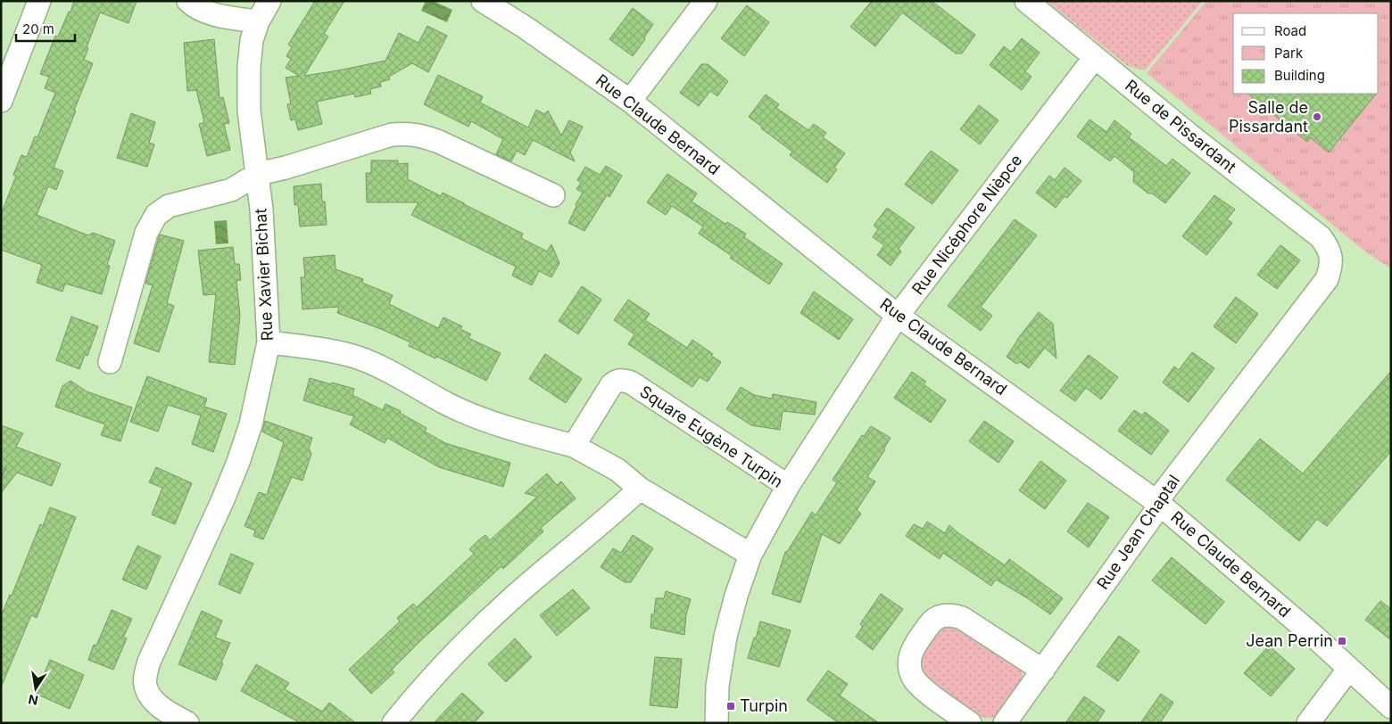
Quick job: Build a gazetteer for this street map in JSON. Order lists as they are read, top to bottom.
{
  "streets": {
    "street": [
      "Rue Claude Bernard",
      "Rue de Pissardant",
      "Rue Nicéphore Nièpce",
      "Rue Xavier Bichat",
      "Square Eugène Turpin",
      "Rue Jean Chaptal"
    ]
  },
  "crossings": [
    ["Rue Claude Bernard", "Rue Nicéphore Nièpce"],
    ["Rue Claude Bernard", "Rue Jean Chaptal"],
    ["Rue de Pissardant", "Rue Nicéphore Nièpce"],
    ["Rue de Pissardant", "Rue Jean Chaptal"],
    ["Rue Nicéphore Nièpce", "Square Eugène Turpin"]
  ],
  "places": {
    "other": ["Salle de Pissardant"],
    "transit": ["Jean Perrin", "Turpin"]
  },
  "legend": ["Road", "Park", "Building"],
  "scale_bar": "20 m",
  "north": "bottom"
}
